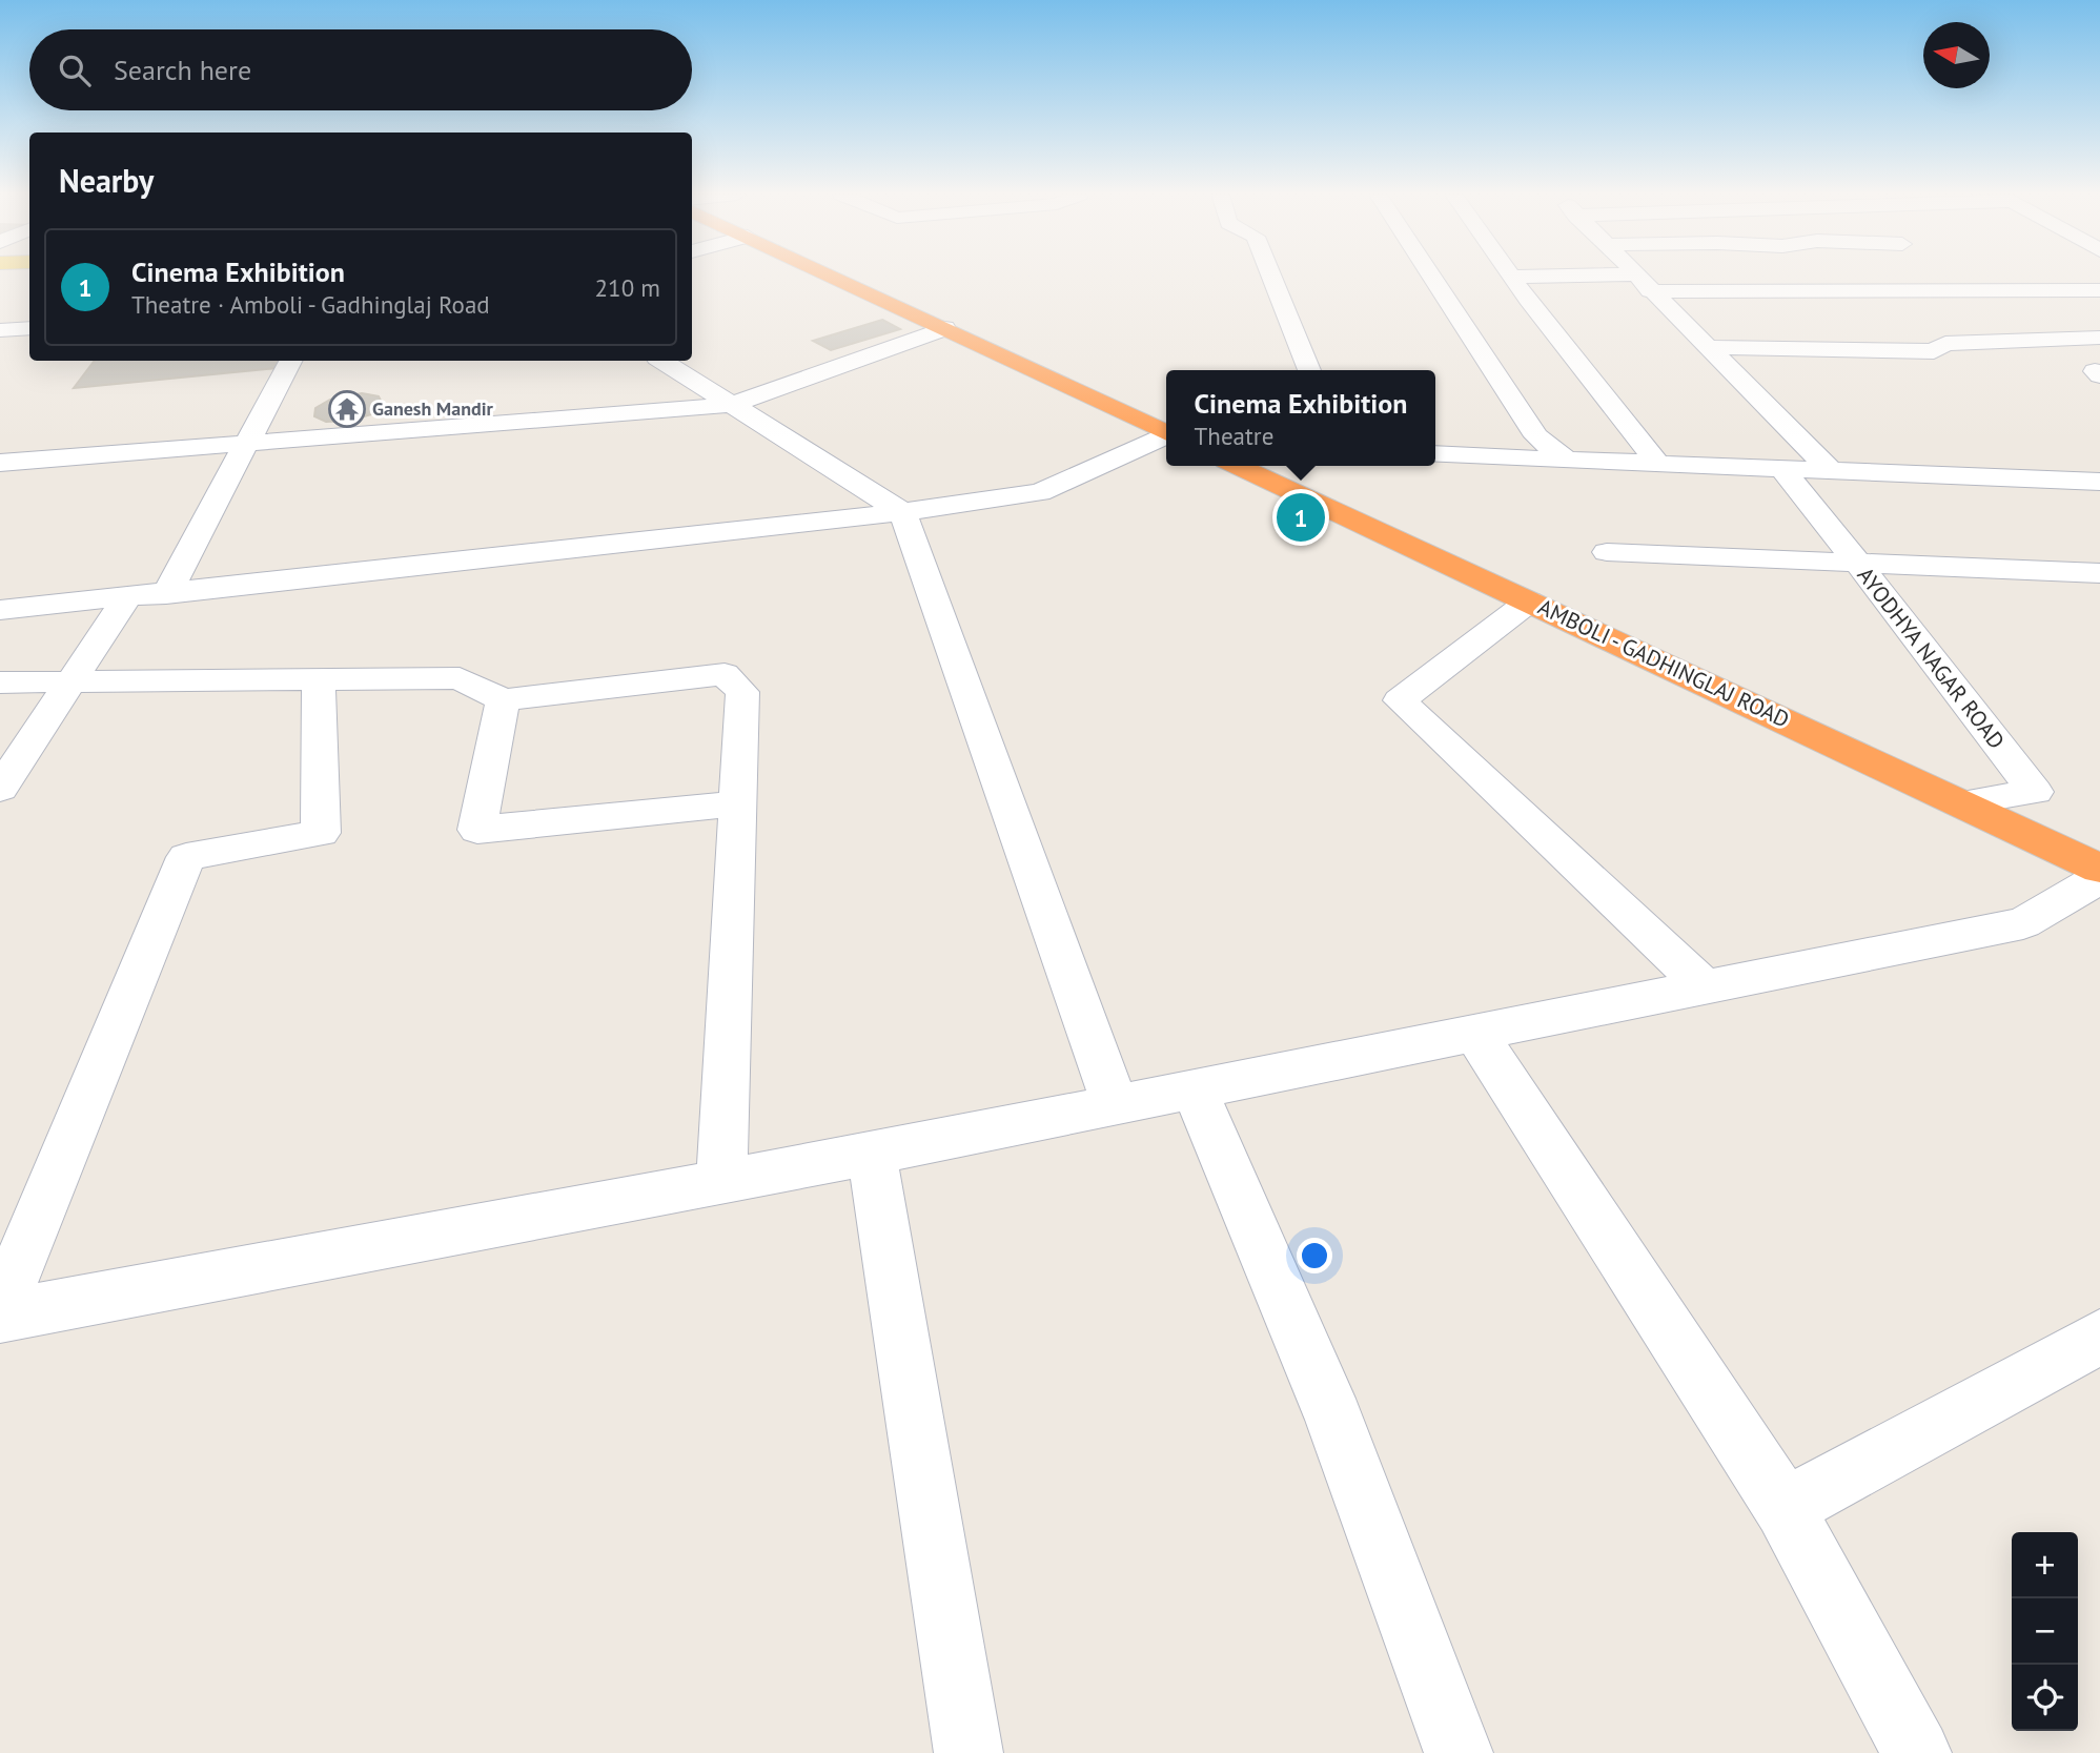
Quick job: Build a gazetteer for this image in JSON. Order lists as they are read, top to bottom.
{
  "streets": {
    "highway": ["AMBOLI - GADHINGLAJ ROAD"],
    "street": ["AYODHYA NAGAR ROAD"]
  },
  "crossings": [
    ["AYODHYA NAGAR ROAD", "AMBOLI - GADHINGLAJ ROAD"]
  ],
  "places": {
    "temple": ["Ganesh Mandir"]
  },
  "north": "left",
  "page": {
    "search": "Search here",
    "heading": "Nearby",
    "list": [
      {
        "mark": "1",
        "name": "Cinema Exhibition",
        "note": "Theatre · Amboli - Gadhinglaj Road",
        "value": "210 m"
      }
    ],
    "popup": ["Cinema Exhibition", "Theatre"],
    "pins": "1",
    "map_buttons": ["+", "−"]
  }
}
